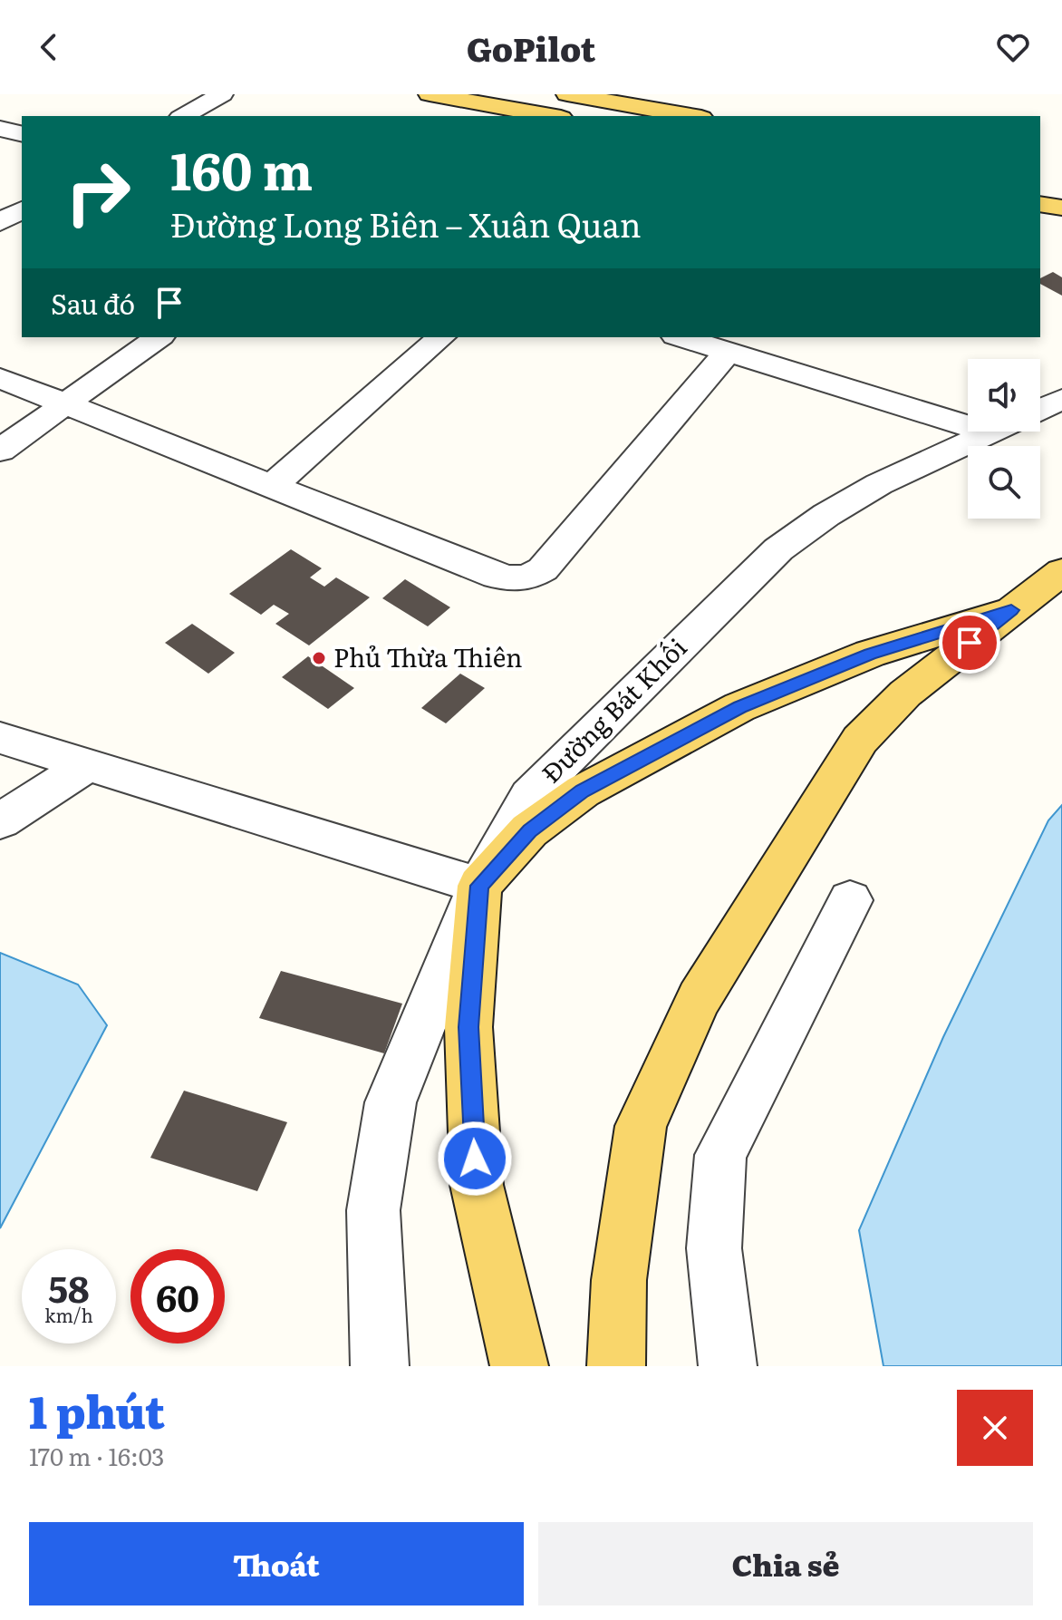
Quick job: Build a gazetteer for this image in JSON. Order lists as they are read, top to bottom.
{
  "streets": {
    "street": ["Đường Bát Khối"]
  },
  "places": ["Phủ Thừa Thiên"],
  "page": {
    "header": "GoPilot",
    "turn": ["160 m", "Đường Long Biên – Xuân Quan"],
    "then": "Sau đó",
    "speed": "58 km/h",
    "limit": "60",
    "heading": ["1 phút", "170 m · 16:03"],
    "buttons": ["Thoát", "Chia sẻ"]
  }
}
